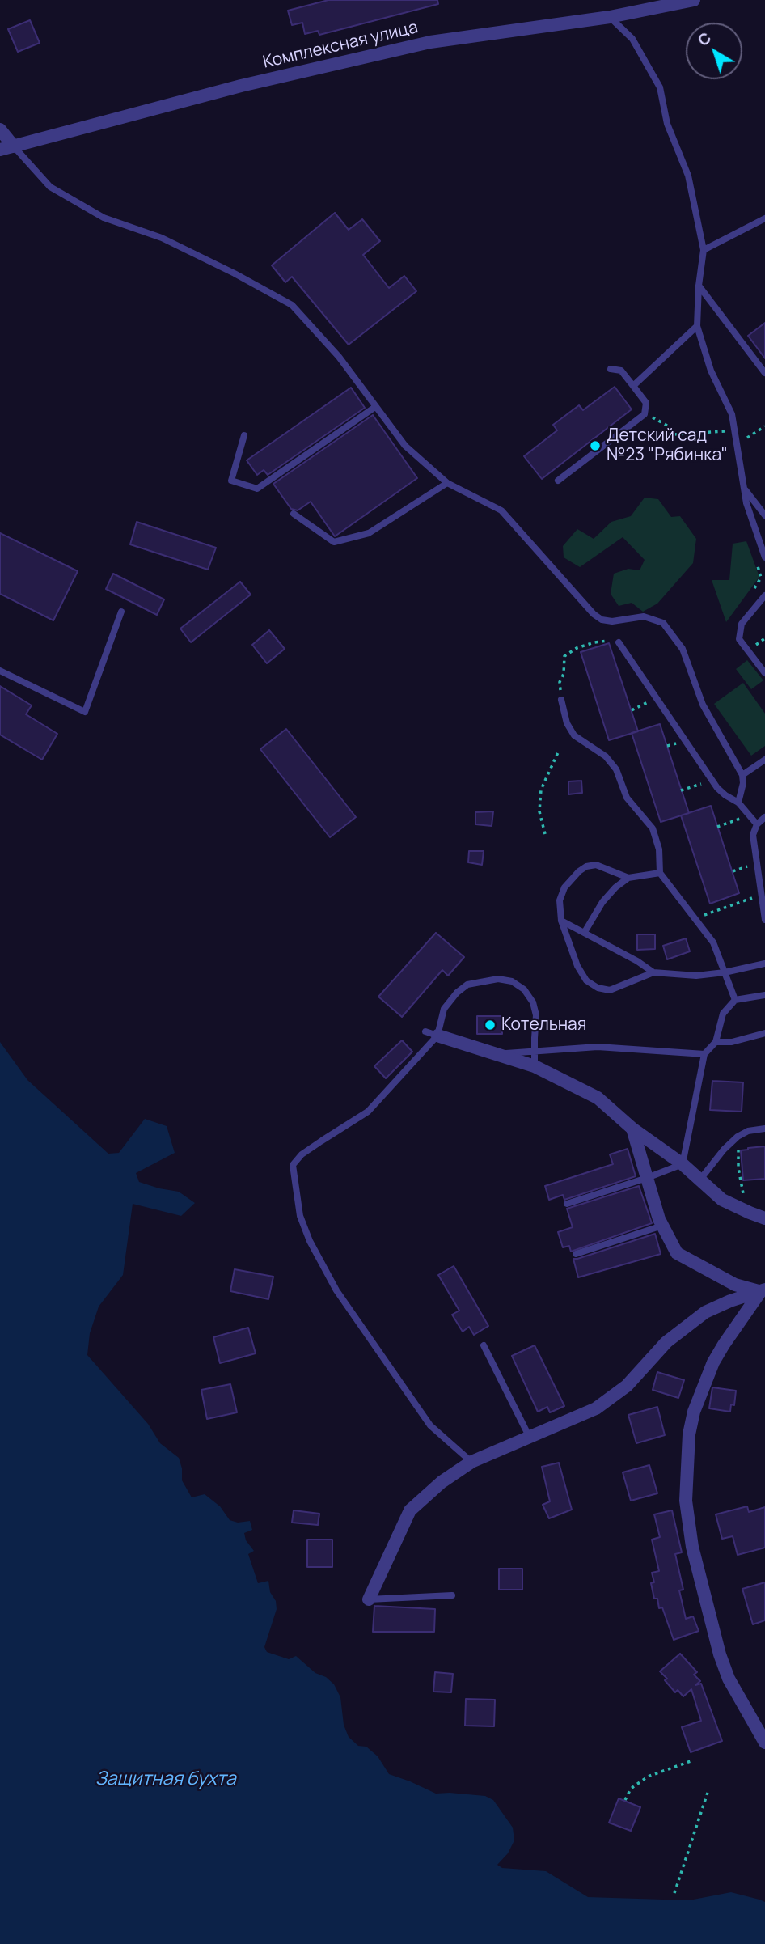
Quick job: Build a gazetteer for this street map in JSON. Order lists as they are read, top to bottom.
{
  "streets": {
    "street": ["Комплексная улица"]
  },
  "water": ["Защитная бухта"],
  "places": ["Детский сад №23 \"Рябинка\"", "Котельная"],
  "north": "top left"
}
